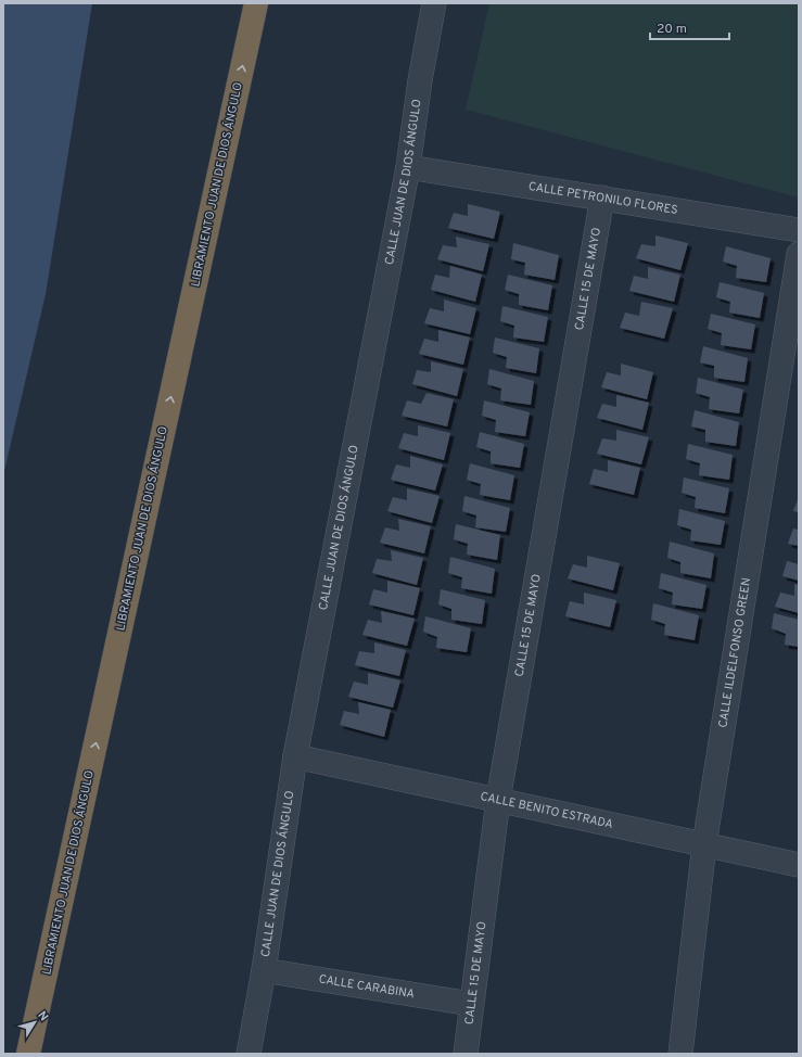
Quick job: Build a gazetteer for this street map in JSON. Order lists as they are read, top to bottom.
{
  "streets": {
    "highway": ["LIBRAMIENTO JUAN DE DIOS ÁNGULO"],
    "street": [
      "CALLE JUAN DE DIOS ÁNGULO",
      "CALLE PETRONILO FLORES",
      "CALLE 15 DE MAYO",
      "CALLE ILDELFONSO GREEN",
      "CALLE BENITO ESTRADA",
      "CALLE CARABINA"
    ]
  },
  "crossings": [
    ["CALLE JUAN DE DIOS ÁNGULO", "CALLE PETRONILO FLORES"],
    ["CALLE JUAN DE DIOS ÁNGULO", "CALLE BENITO ESTRADA"],
    ["CALLE JUAN DE DIOS ÁNGULO", "CALLE CARABINA"],
    ["CALLE PETRONILO FLORES", "CALLE 15 DE MAYO"],
    ["CALLE 15 DE MAYO", "CALLE BENITO ESTRADA"],
    ["CALLE 15 DE MAYO", "CALLE CARABINA"],
    ["CALLE ILDELFONSO GREEN", "CALLE BENITO ESTRADA"]
  ],
  "one_way": ["LIBRAMIENTO JUAN DE DIOS ÁNGULO"],
  "scale_bar": "20 m",
  "north": "top right"
}
